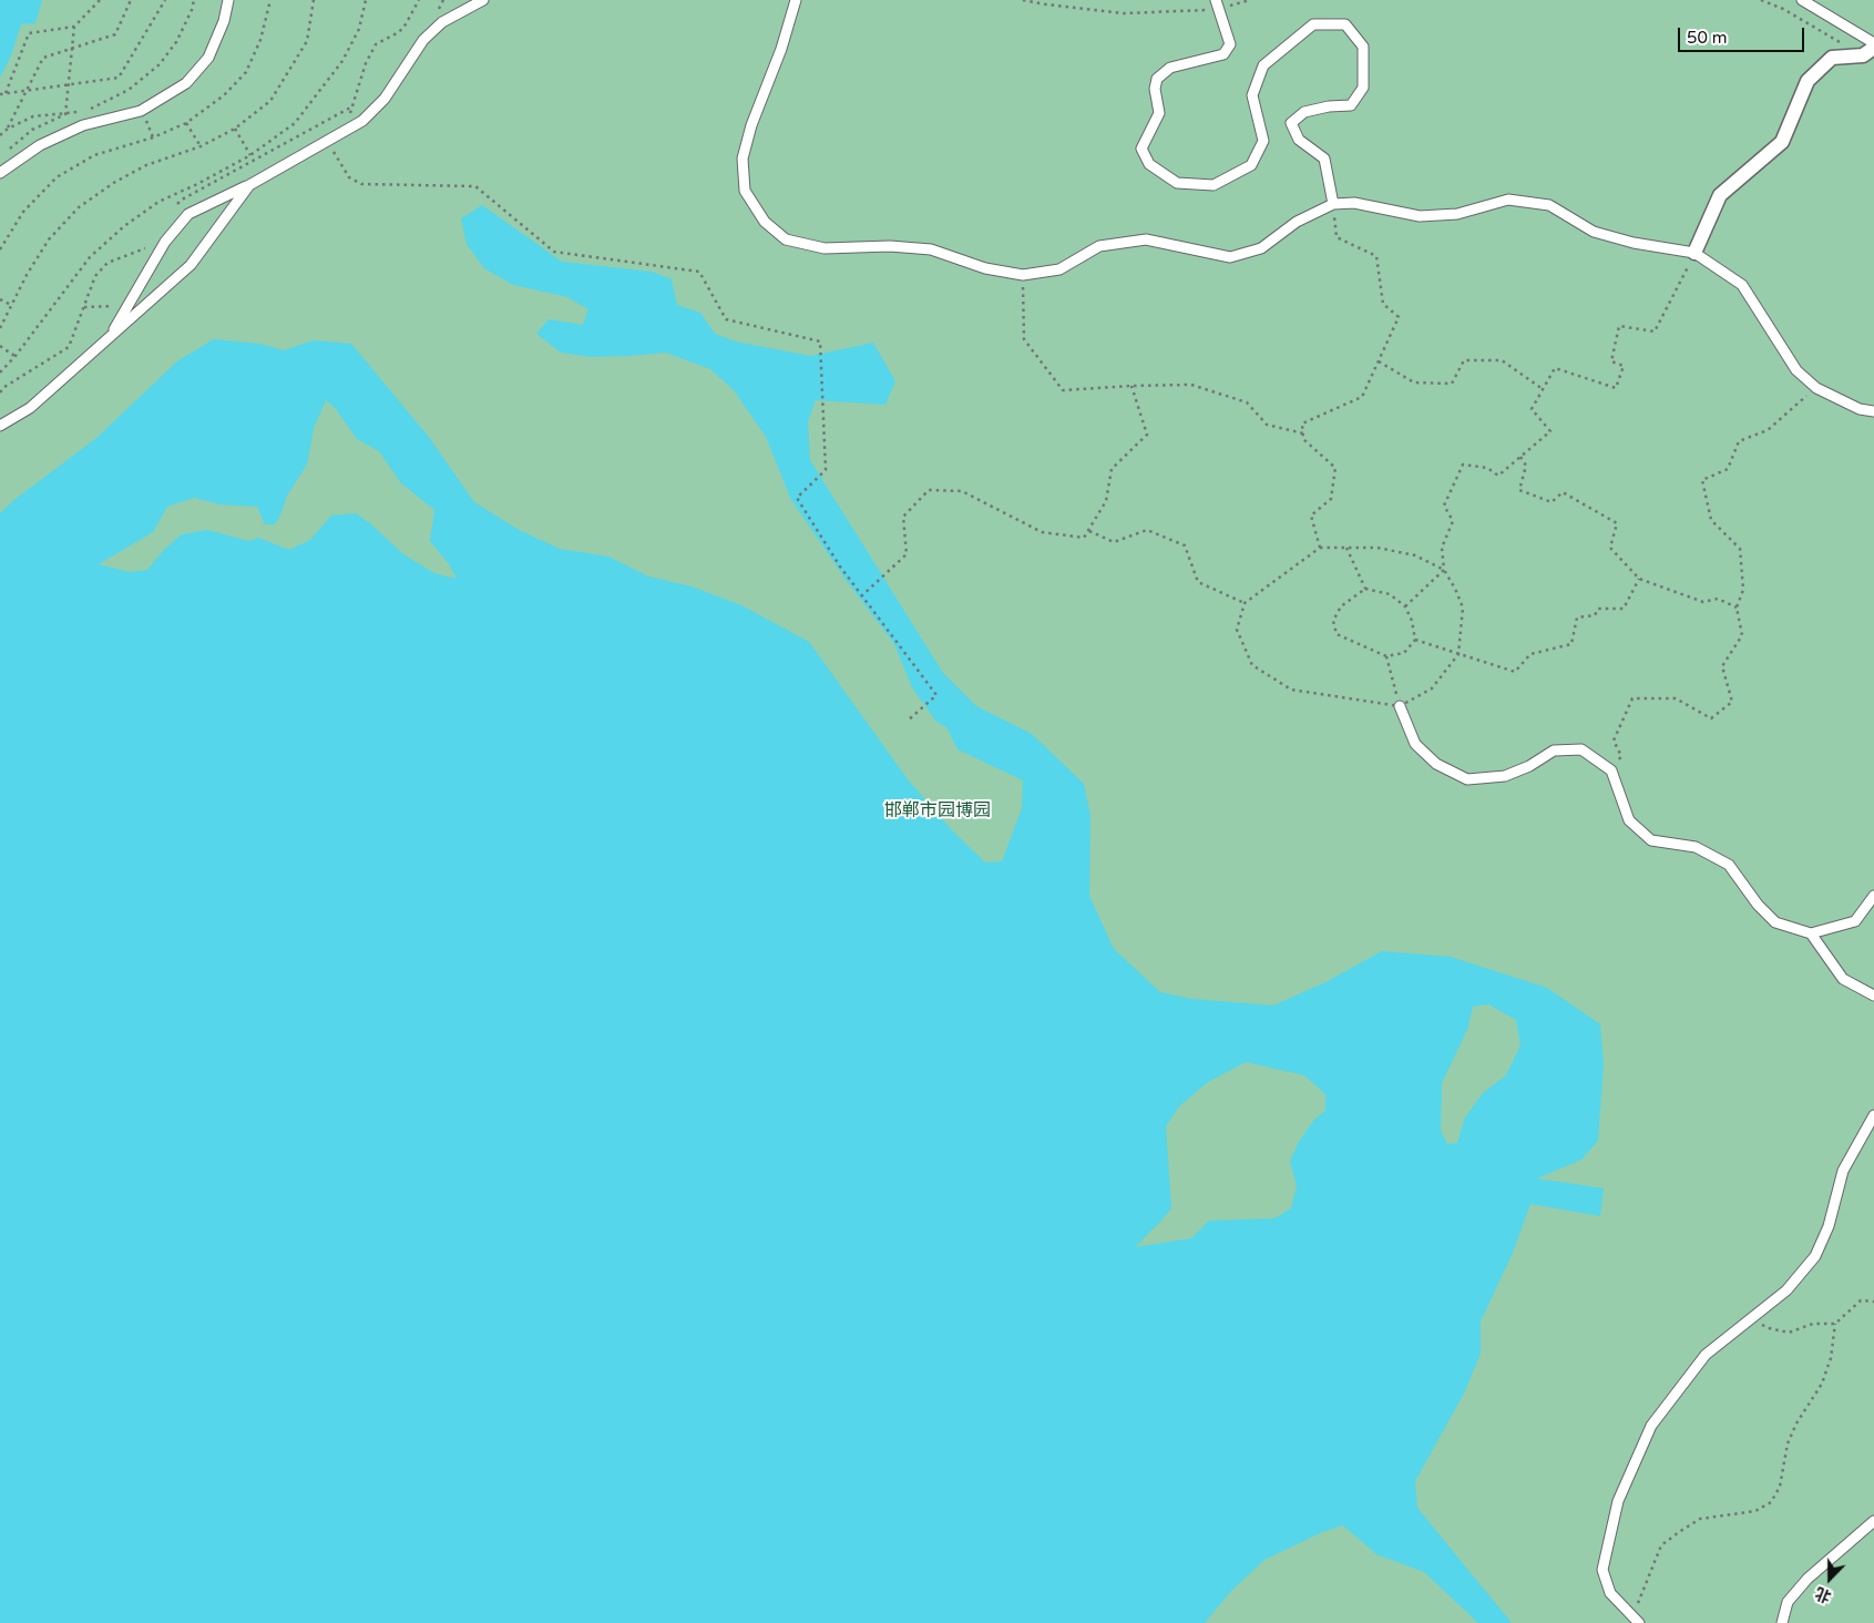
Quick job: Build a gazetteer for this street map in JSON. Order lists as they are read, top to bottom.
{
  "parks": ["邯郸市园博园"],
  "scale_bar": "50 m",
  "north": "bottom"
}
